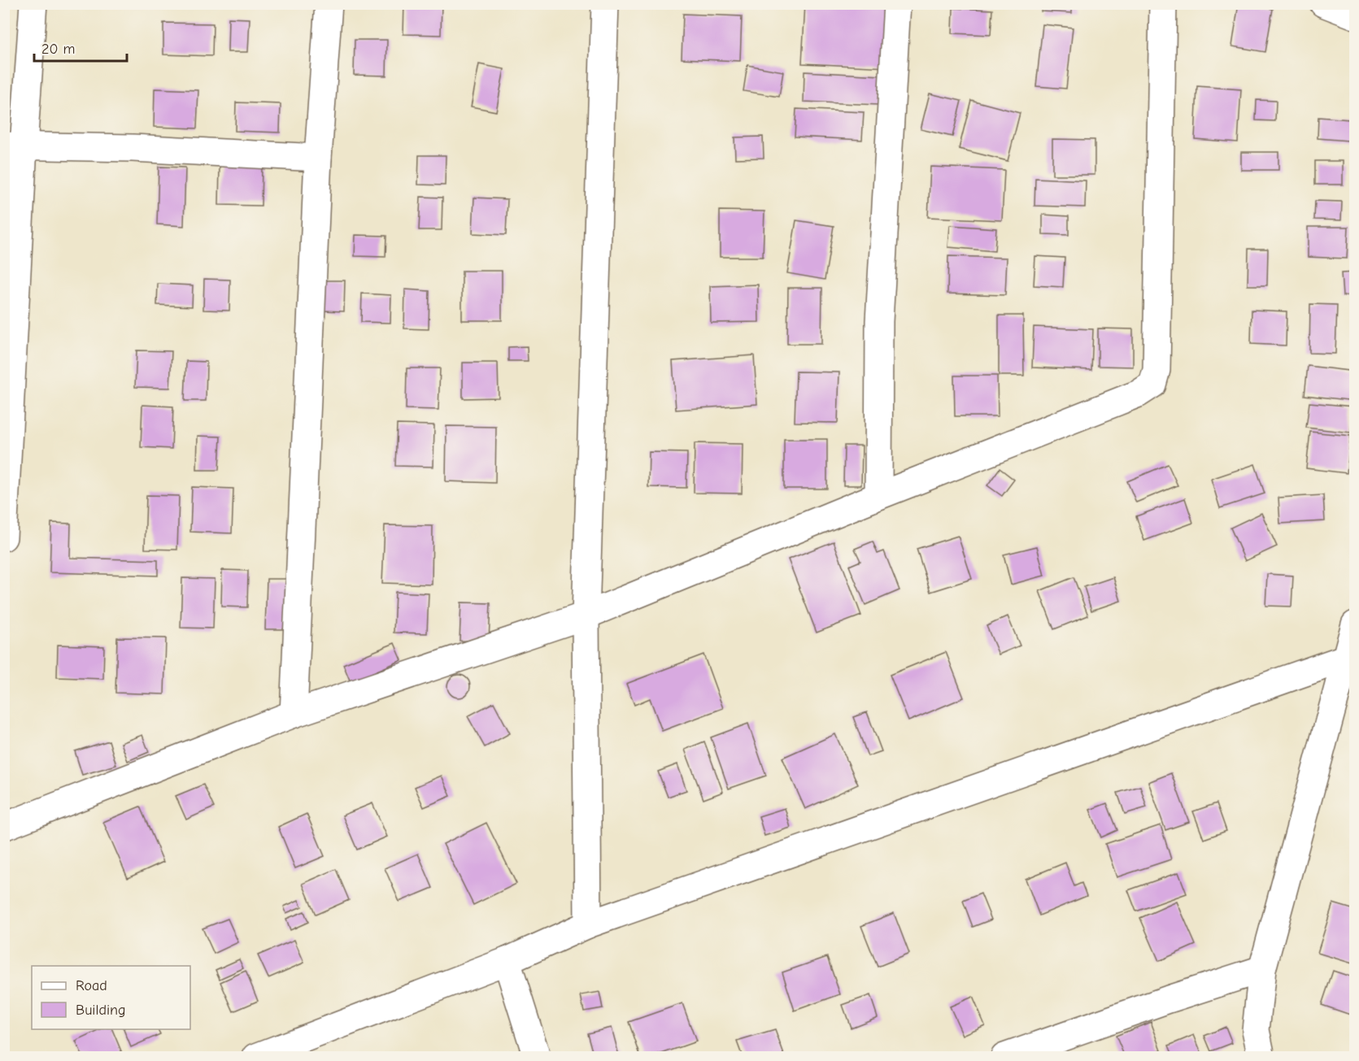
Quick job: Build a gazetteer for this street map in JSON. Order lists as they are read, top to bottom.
{
  "legend": ["Road", "Building"],
  "scale_bar": "20 m"
}
